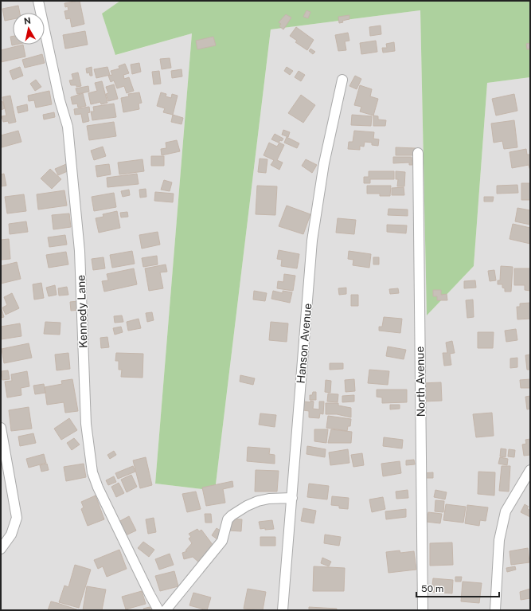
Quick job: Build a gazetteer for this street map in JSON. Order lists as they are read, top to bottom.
{
  "streets": {
    "street": ["Kennedy Lane", "Hanson Avenue", "North Avenue"]
  },
  "scale_bar": "50 m",
  "north": "top"
}
